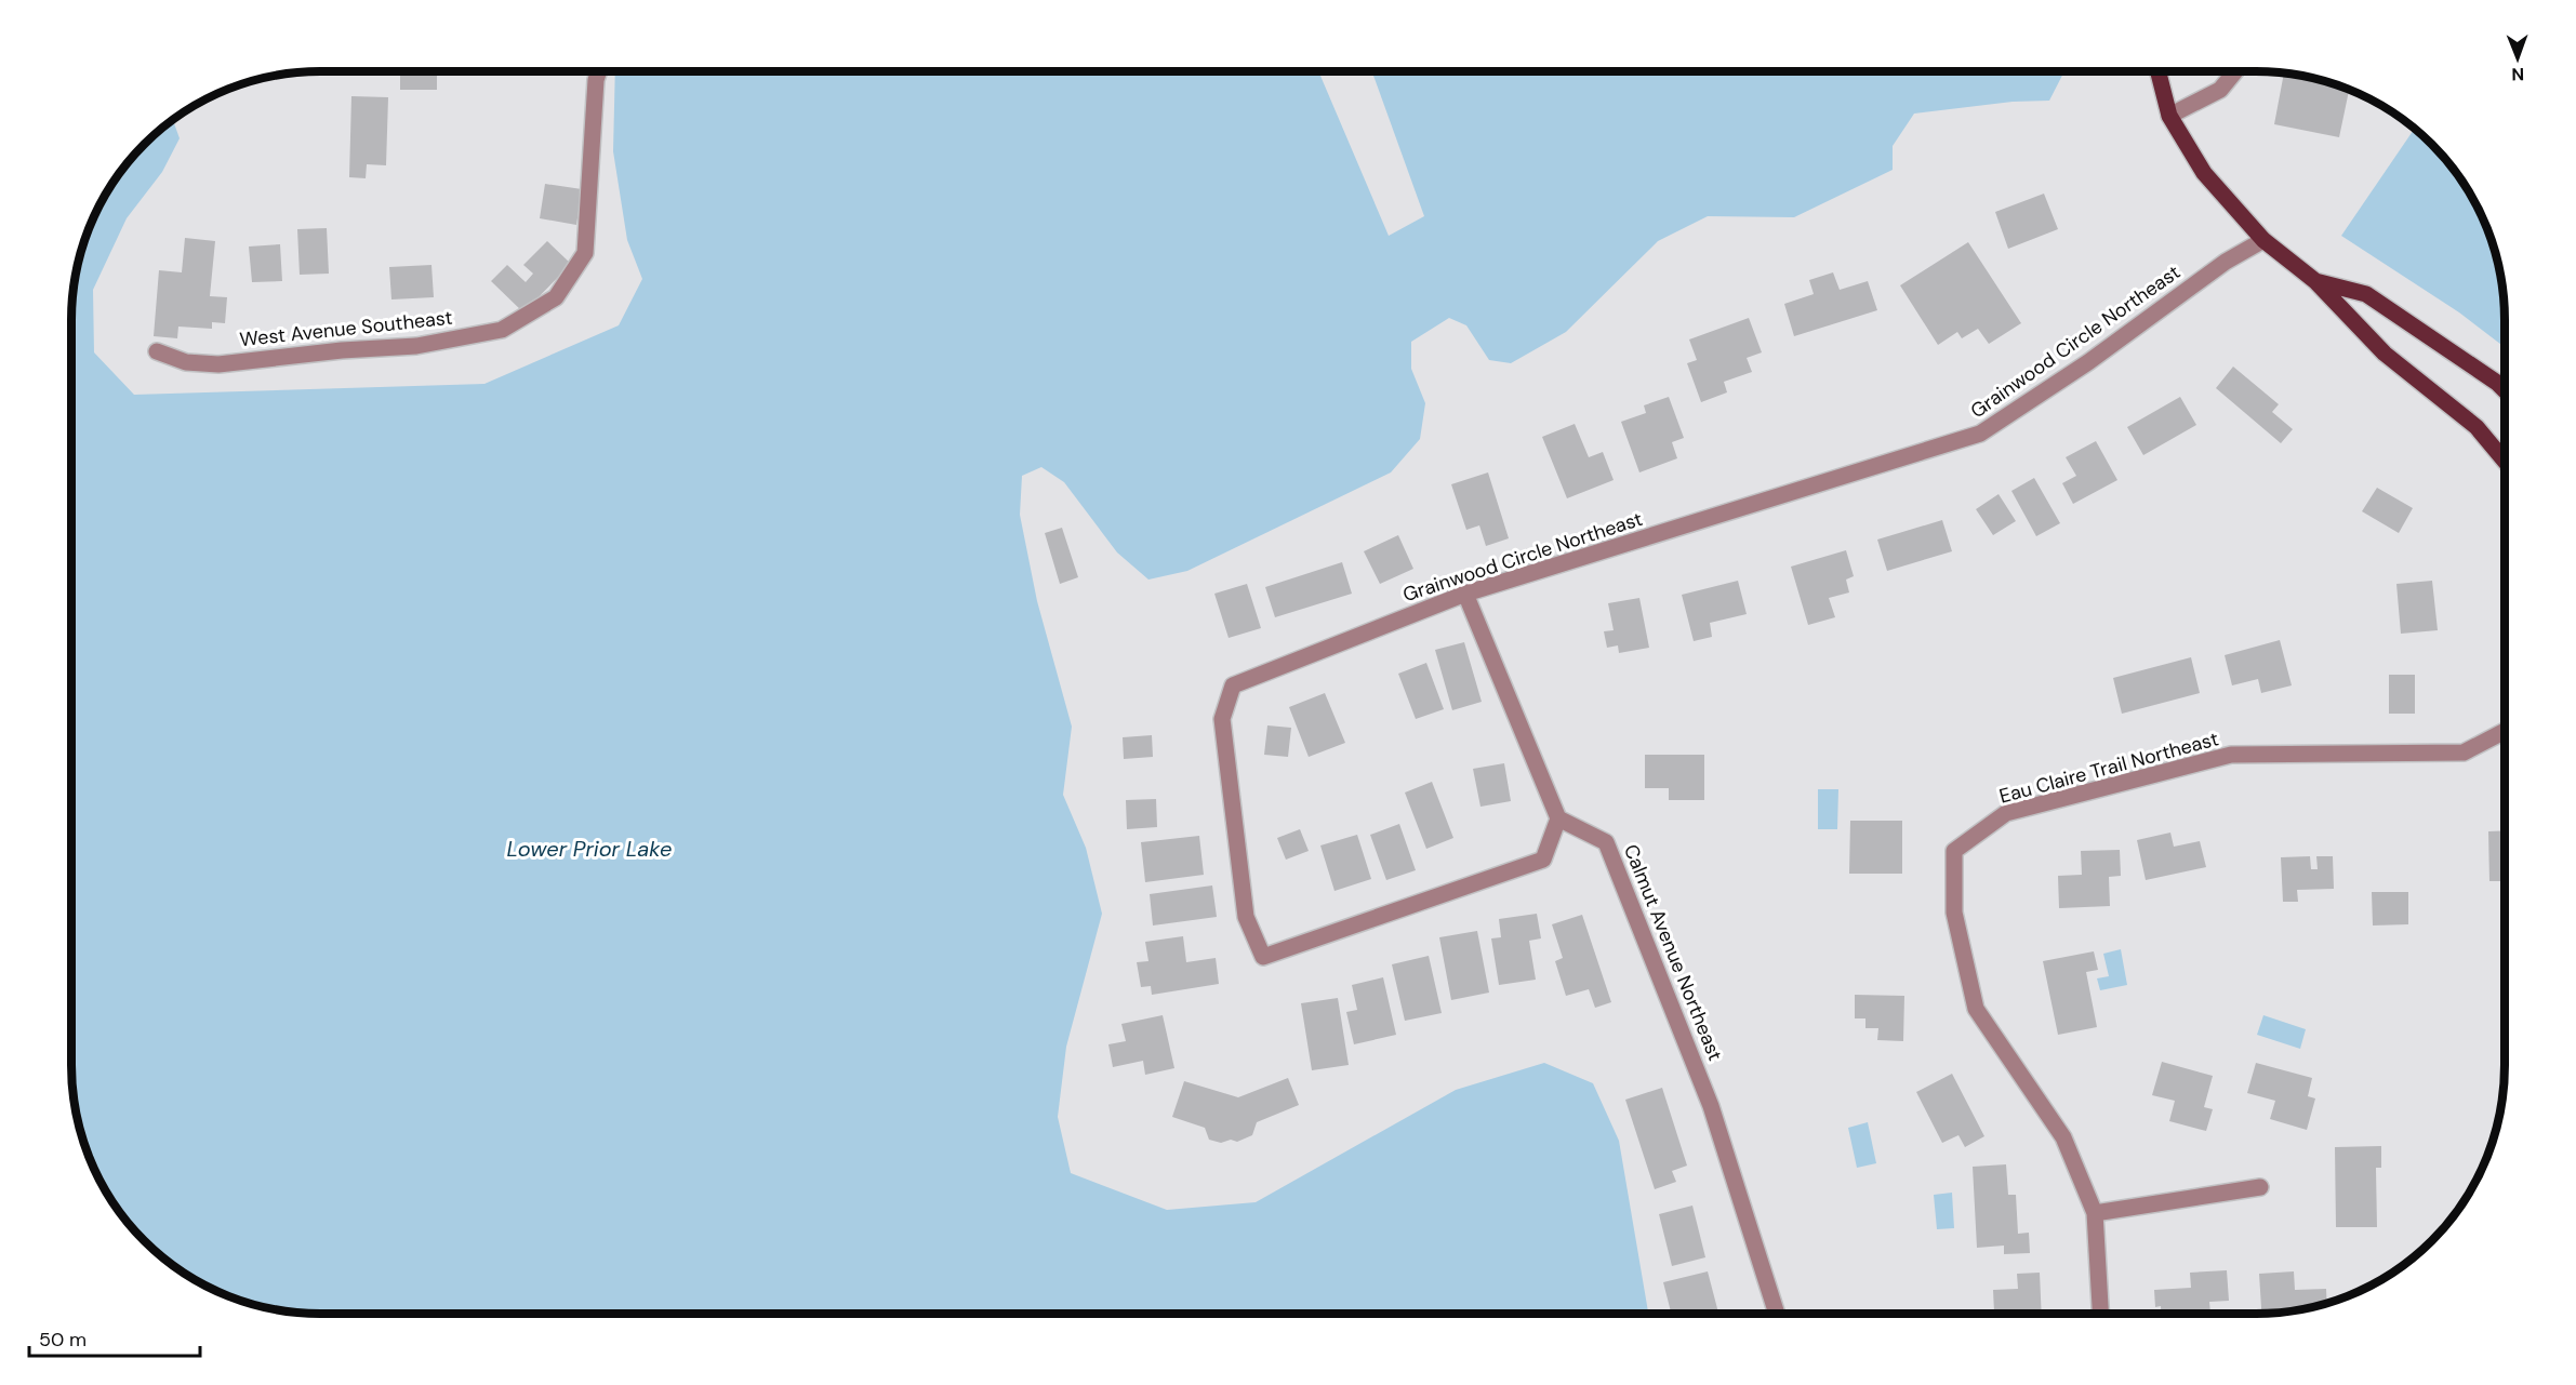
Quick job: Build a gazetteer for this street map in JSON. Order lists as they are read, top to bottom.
{
  "streets": {
    "street": [
      "West Avenue Southeast",
      "Grainwood Circle Northeast",
      "Eau Claire Trail Northeast",
      "Calmut Avenue Northeast"
    ]
  },
  "crossings": [
    ["Grainwood Circle Northeast", "Calmut Avenue Northeast"]
  ],
  "water": ["Lower Prior Lake"],
  "scale_bar": "50 m",
  "north": "bottom"
}
